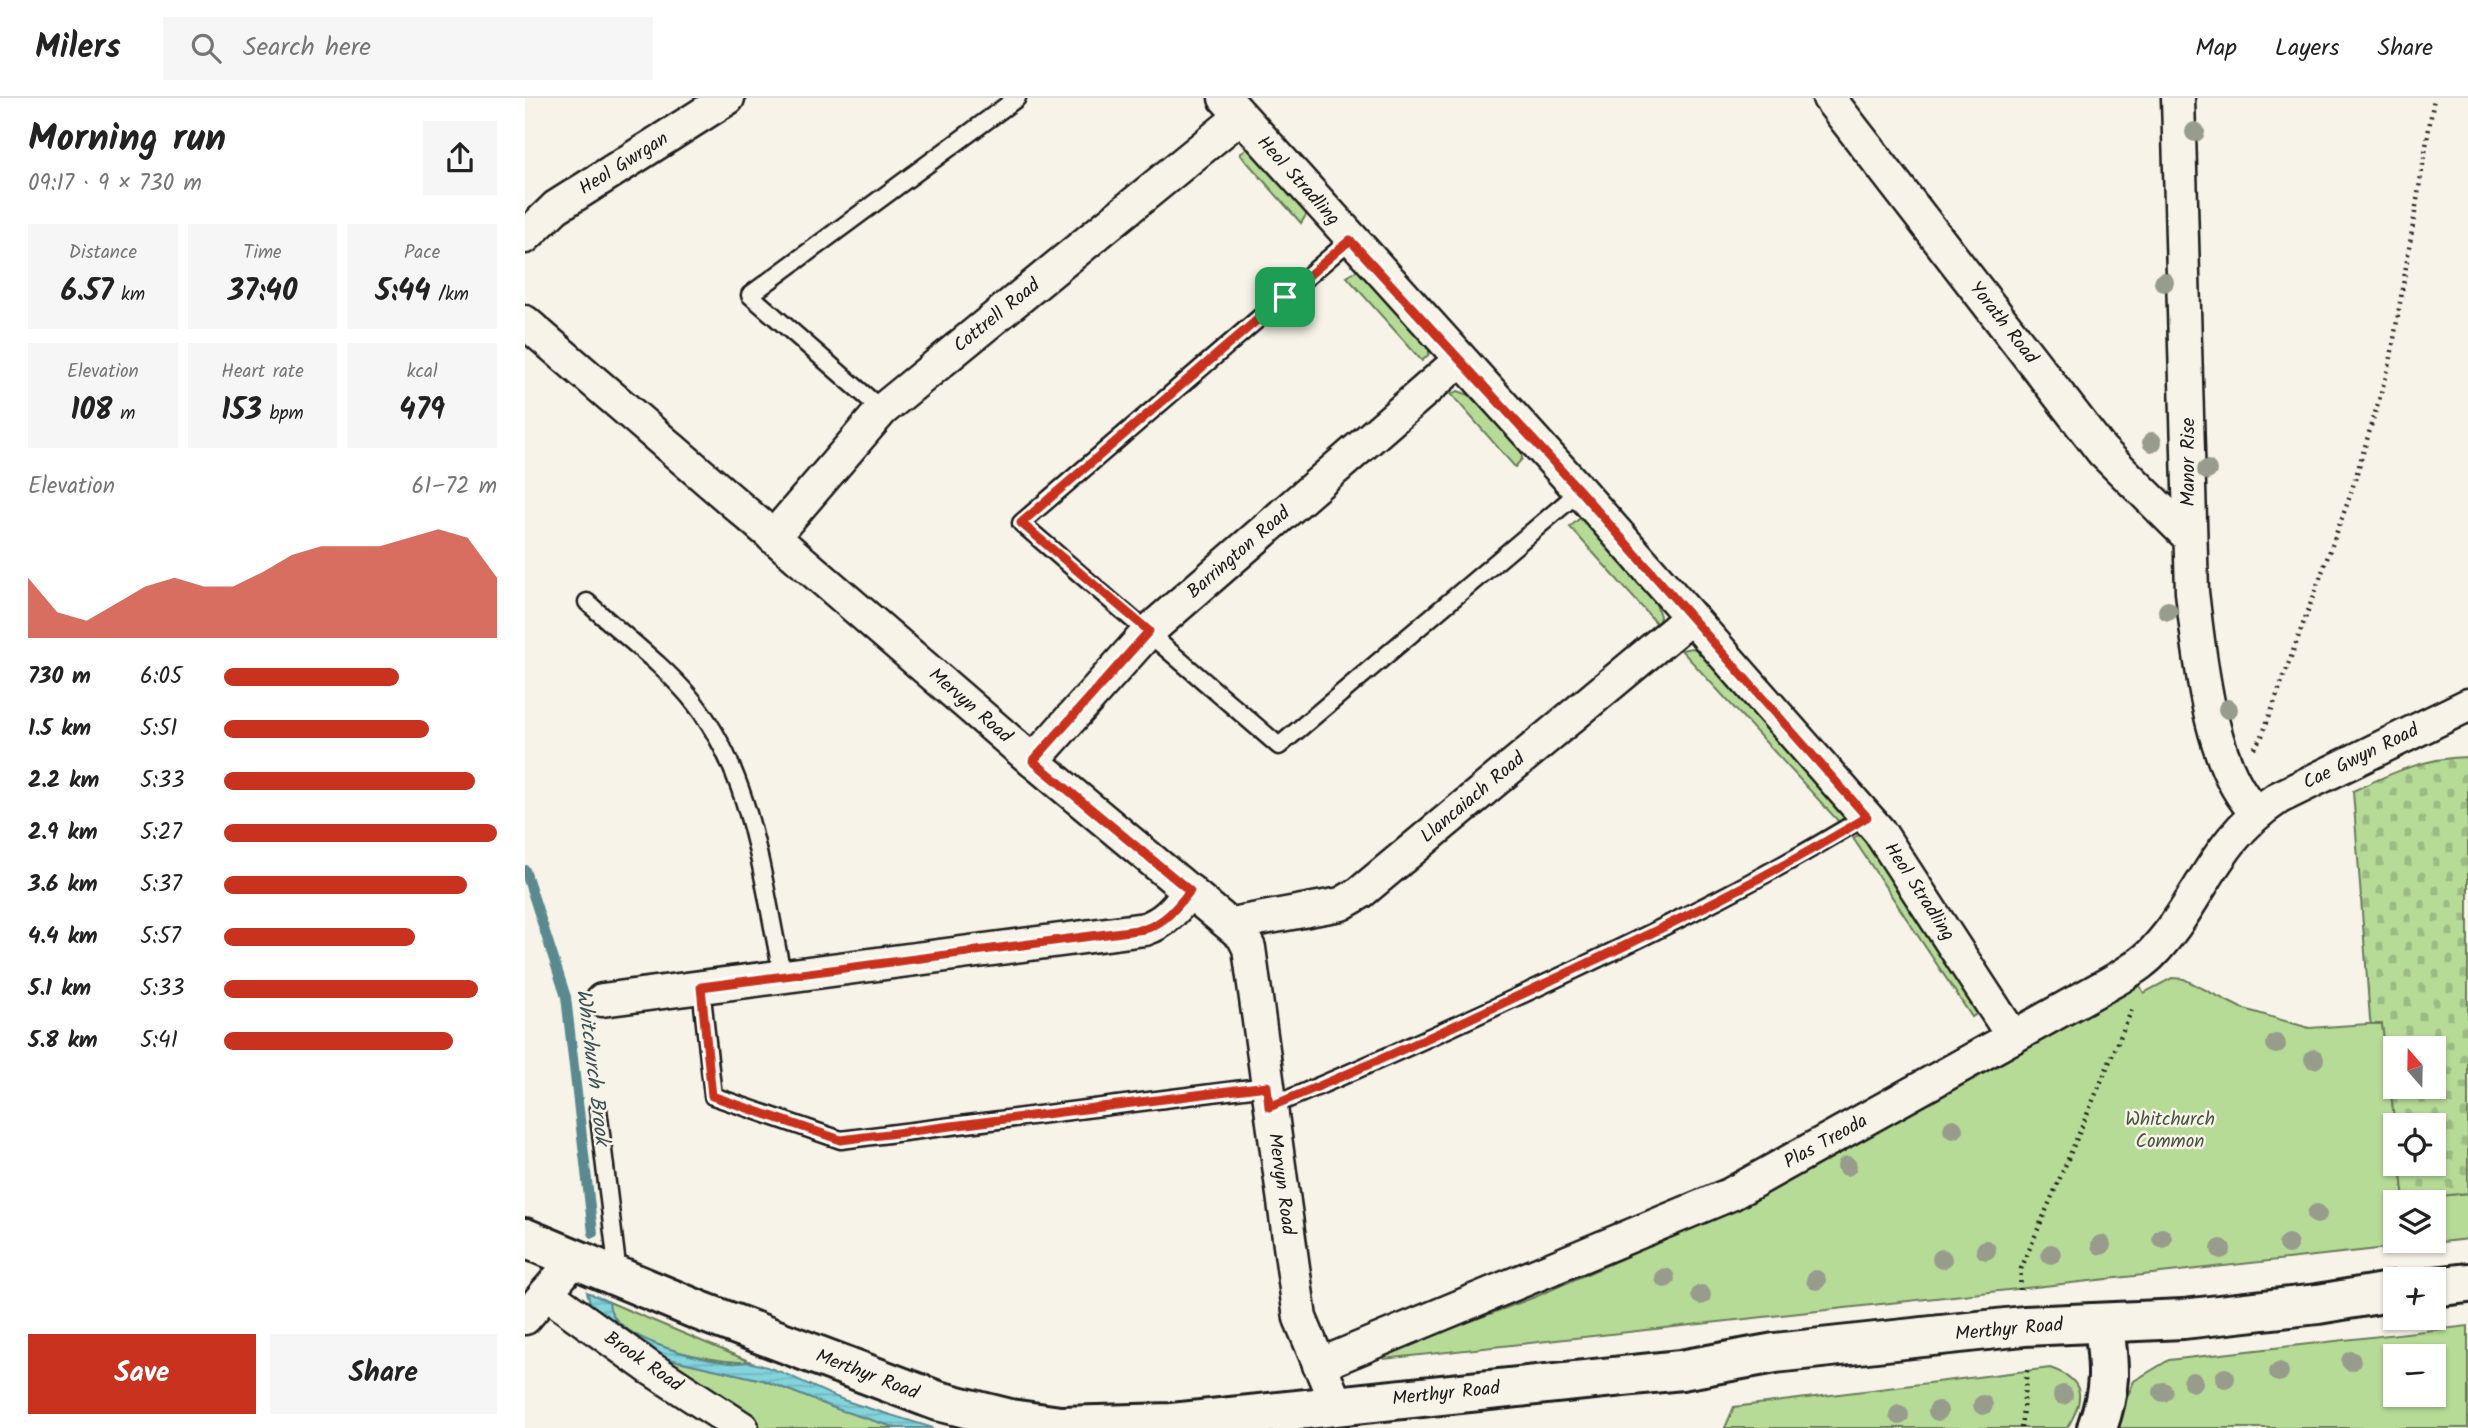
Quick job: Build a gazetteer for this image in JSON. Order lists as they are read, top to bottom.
{
  "streets": {
    "street": [
      "Heol Gwrgan",
      "Heol Stradling",
      "Cottrell Road",
      "Yorath Road",
      "Manor Rise",
      "Barrington Road",
      "Mervyn Road",
      "Cae Gwyn Road",
      "Llancaiach Road",
      "Plas Treoda",
      "Merthyr Road",
      "Brook Road"
    ]
  },
  "crossings": [
    ["Heol Stradling", "Cottrell Road"],
    ["Heol Stradling", "Barrington Road"],
    ["Heol Stradling", "Llancaiach Road"],
    ["Heol Stradling", "Plas Treoda"],
    ["Cottrell Road", "Mervyn Road"],
    ["Yorath Road", "Manor Rise"],
    ["Manor Rise", "Cae Gwyn Road"],
    ["Manor Rise", "Plas Treoda"],
    ["Barrington Road", "Mervyn Road"],
    ["Mervyn Road", "Llancaiach Road"],
    ["Mervyn Road", "Plas Treoda"],
    ["Mervyn Road", "Merthyr Road"],
    ["Cae Gwyn Road", "Plas Treoda"]
  ],
  "water": ["Whitchurch Brook"],
  "parks": ["Whitchurch Common"],
  "north": "top",
  "page": {
    "header": "Milers",
    "search": "Search here",
    "nav": ["Map", "Layers", "Share"],
    "heading": ["Morning run", "09:17 · 9 × 730 m"],
    "stats": [
      ["Distance", "6.57 km"],
      ["Time", "37:40"],
      ["Pace", "5:44 /km"],
      ["Elevation", "108 m"],
      ["Heart rate", "153 bpm"],
      ["kcal", "479"]
    ],
    "chart": ["Elevation", "61–72 m"],
    "list": [
      {
        "name": "730 m",
        "note": "6:05"
      },
      {
        "name": "1.5 km",
        "note": "5:51"
      },
      {
        "name": "2.2 km",
        "note": "5:33"
      },
      {
        "name": "2.9 km",
        "note": "5:27"
      },
      {
        "name": "3.6 km",
        "note": "5:37"
      },
      {
        "name": "4.4 km",
        "note": "5:57"
      },
      {
        "name": "5.1 km",
        "note": "5:33"
      },
      {
        "name": "5.8 km",
        "note": "5:41"
      }
    ],
    "map_buttons": ["+", "−"],
    "buttons": ["Save", "Share"]
  }
}
